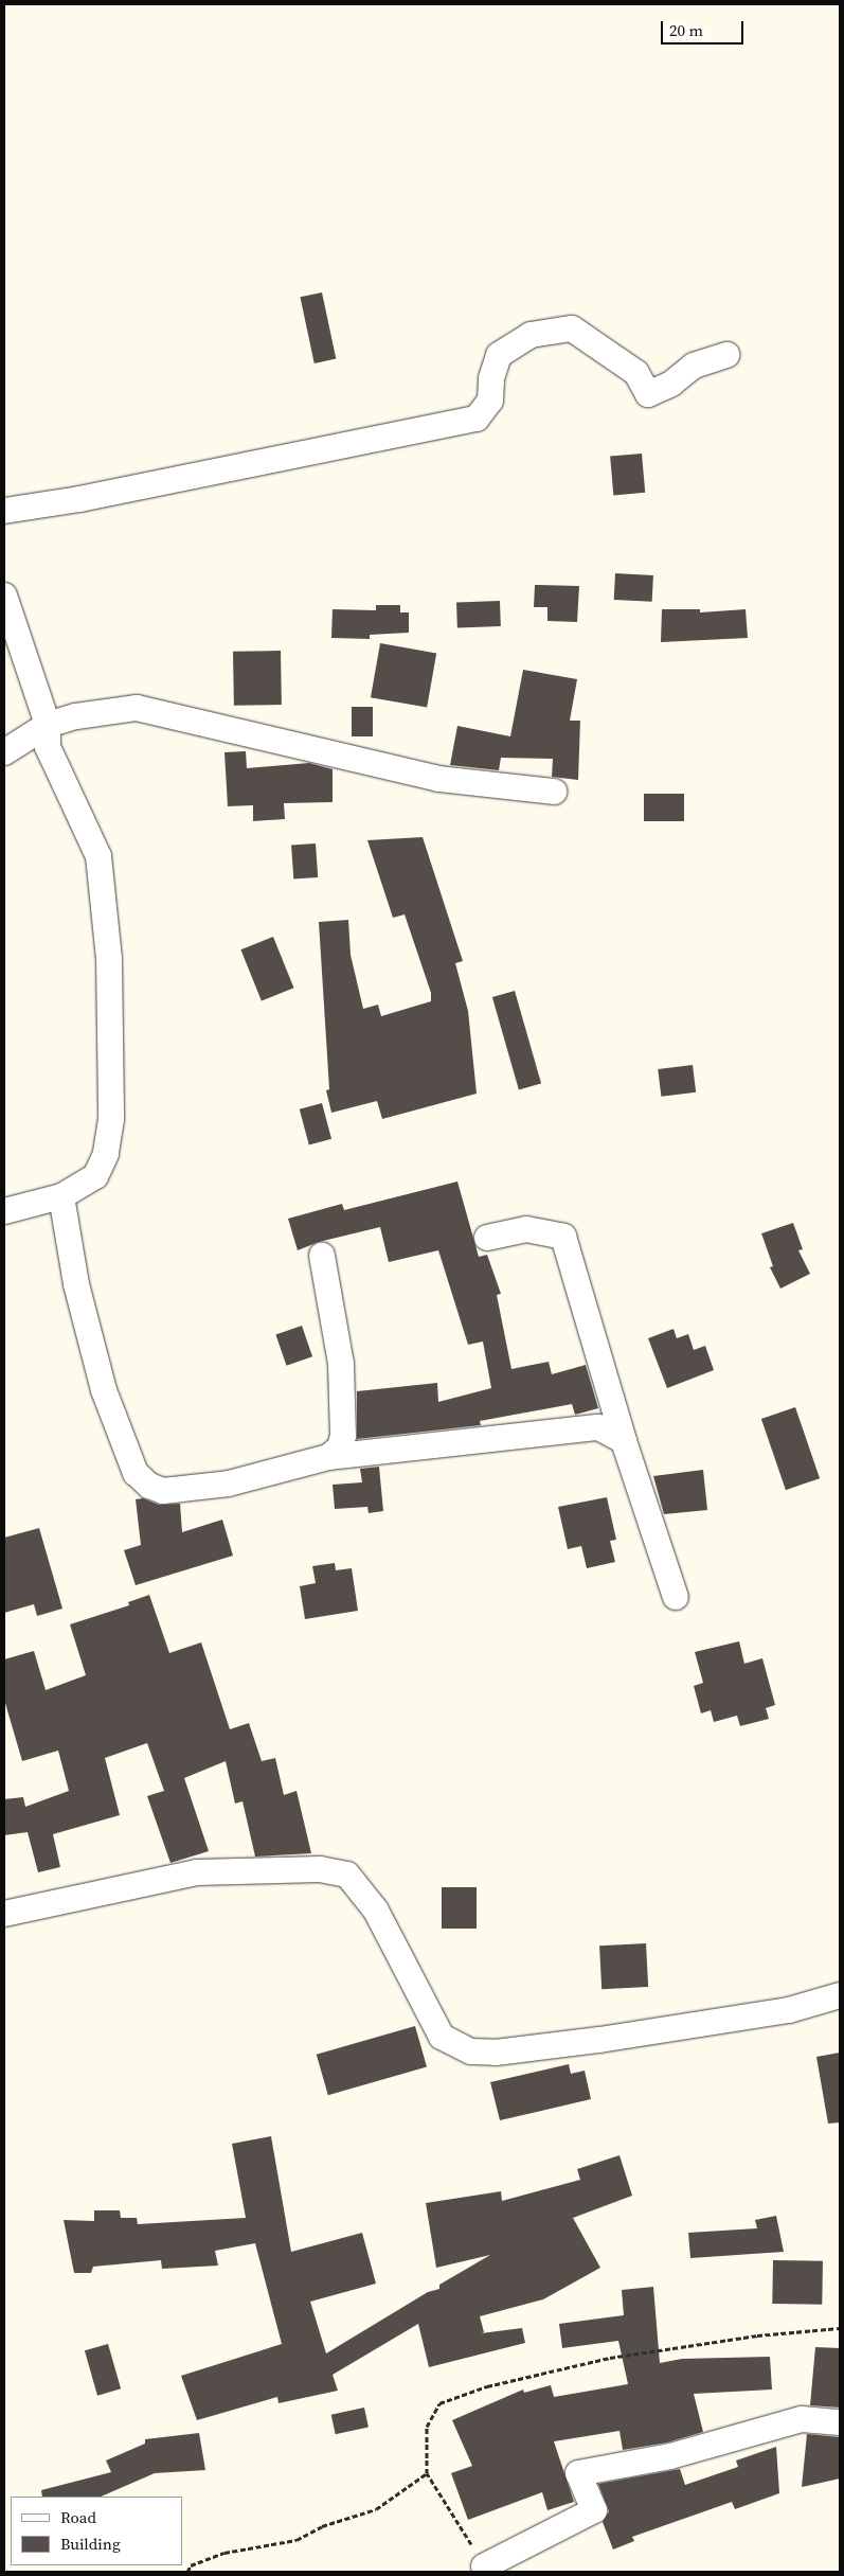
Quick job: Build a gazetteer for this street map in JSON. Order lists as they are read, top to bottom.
{
  "legend": ["Road", "Building"],
  "scale_bar": "20 m"
}
